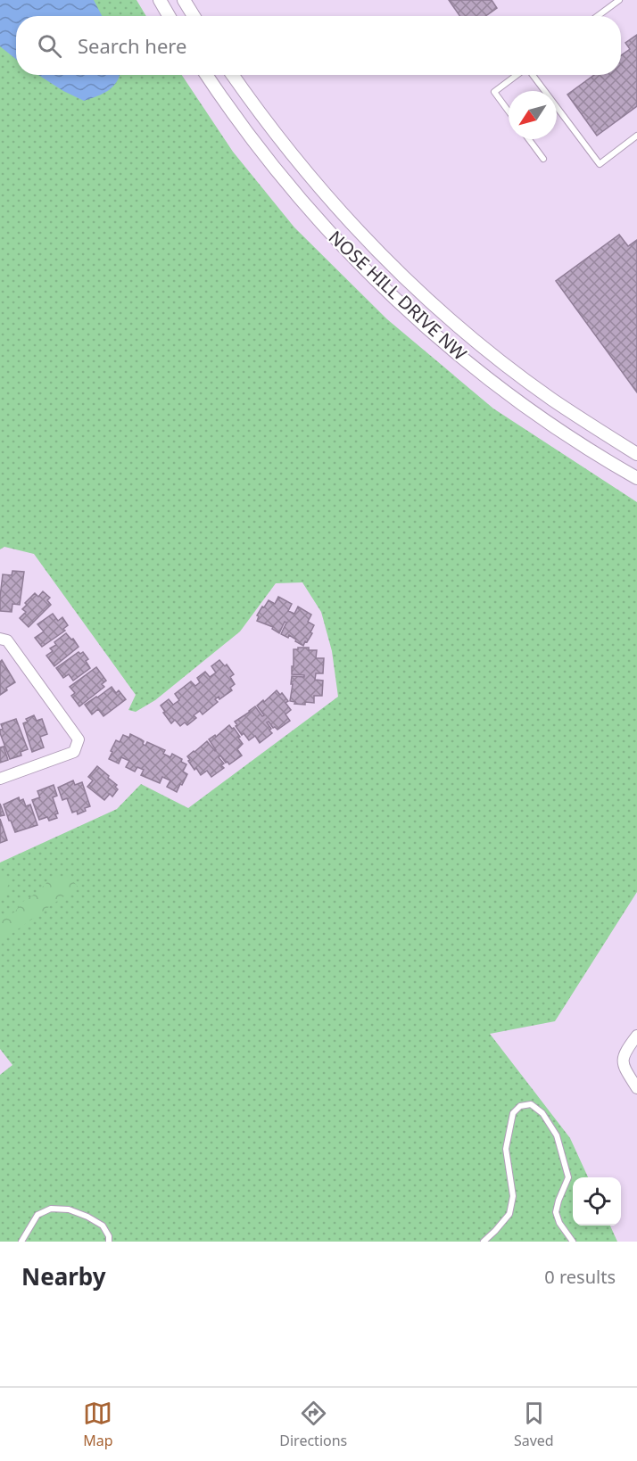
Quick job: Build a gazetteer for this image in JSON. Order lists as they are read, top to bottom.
{
  "streets": {
    "street": ["NOSE HILL DRIVE NW"]
  },
  "north": "bottom left",
  "page": {
    "search": "Search here",
    "heading": ["Nearby", "0 results"],
    "nav": ["Map", "Directions", "Saved"]
  }
}
